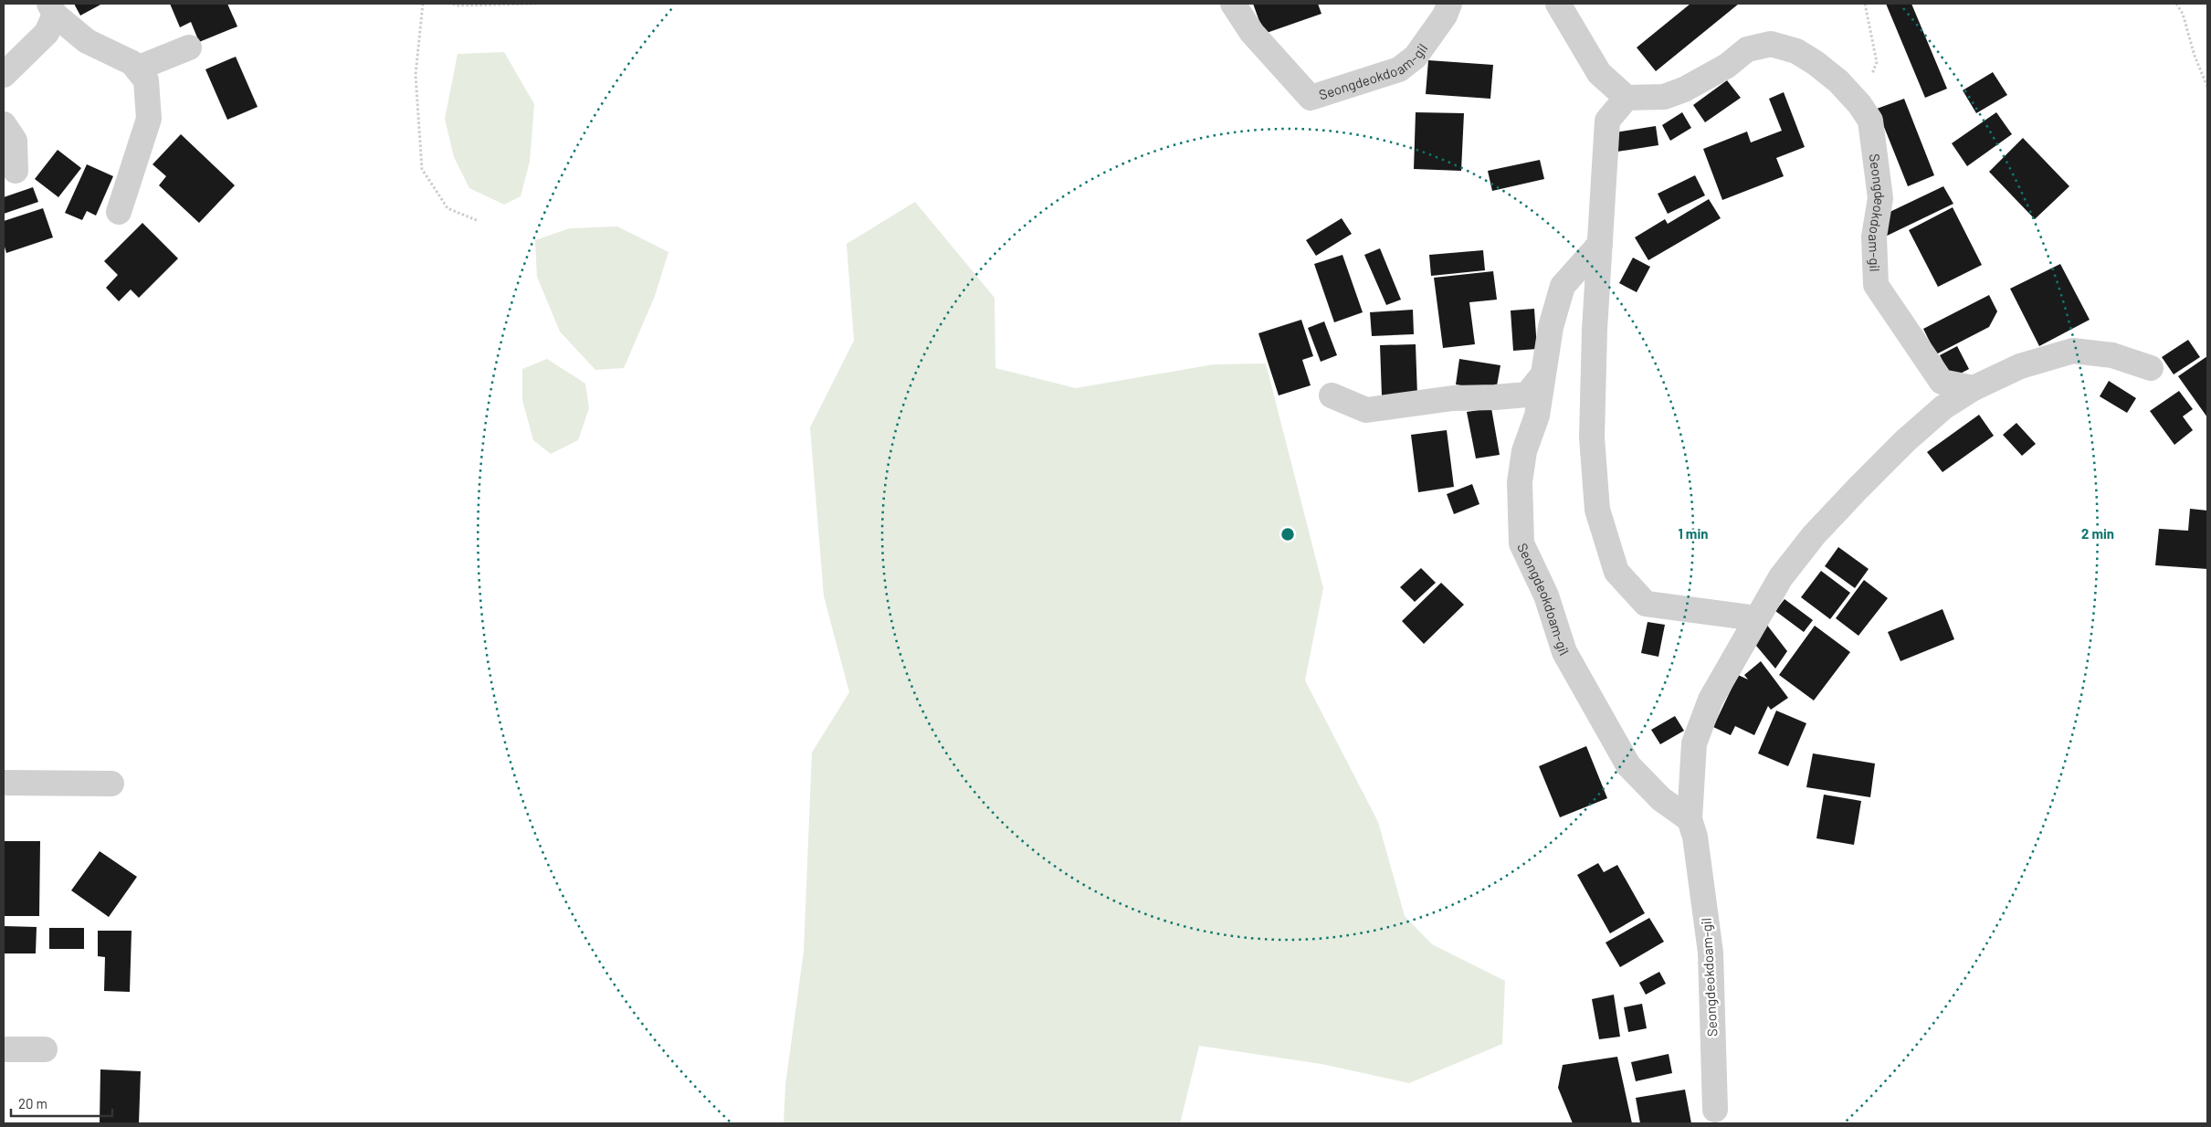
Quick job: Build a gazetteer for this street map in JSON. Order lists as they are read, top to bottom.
{
  "streets": {
    "street": ["Seongdeokdoam-gil"]
  },
  "scale_bar": "20 m",
  "rings": ["1 min", "2 min"]
}
